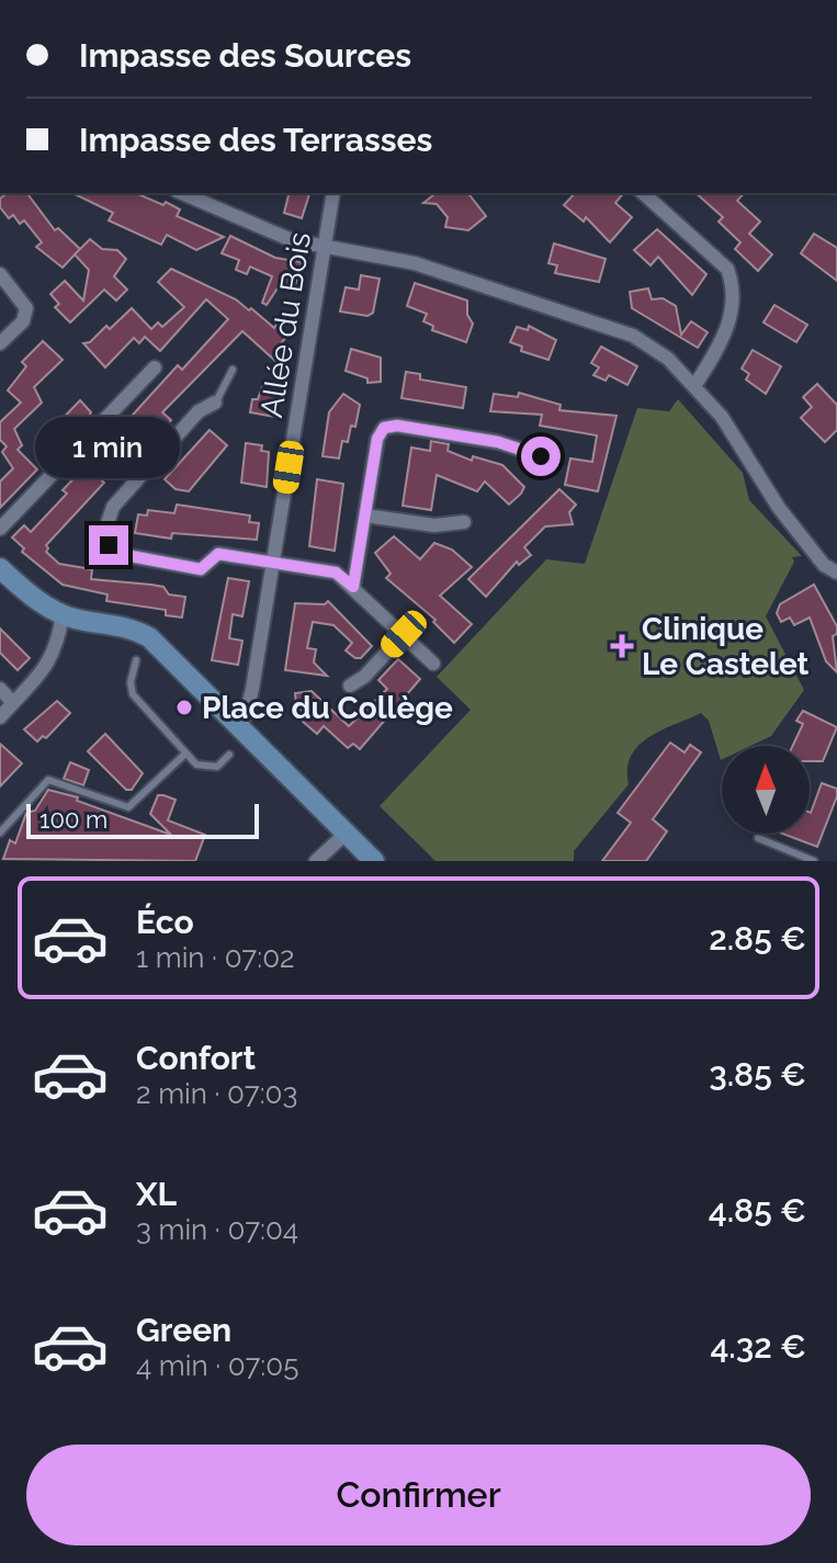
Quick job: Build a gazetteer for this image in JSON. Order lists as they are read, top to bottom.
{
  "streets": {
    "street": ["Allée du Bois"]
  },
  "places": {
    "health": ["Clinique Le Castelet"],
    "other": ["Place du Collège"]
  },
  "scale_bar": "100 m",
  "north": "top",
  "page": {
    "banner": ["Impasse des Sources", "Impasse des Terrasses"],
    "bubble": "1 min",
    "scale": "100 m",
    "list": [
      {
        "name": "Éco",
        "note": "1 min · 07:02",
        "value": "2.85 €"
      },
      {
        "name": "Confort",
        "note": "2 min · 07:03",
        "value": "3.85 €"
      },
      {
        "name": "XL",
        "note": "3 min · 07:04",
        "value": "4.85 €"
      },
      {
        "name": "Green",
        "note": "4 min · 07:05",
        "value": "4.32 €"
      }
    ],
    "buttons": "Confirmer"
  }
}
